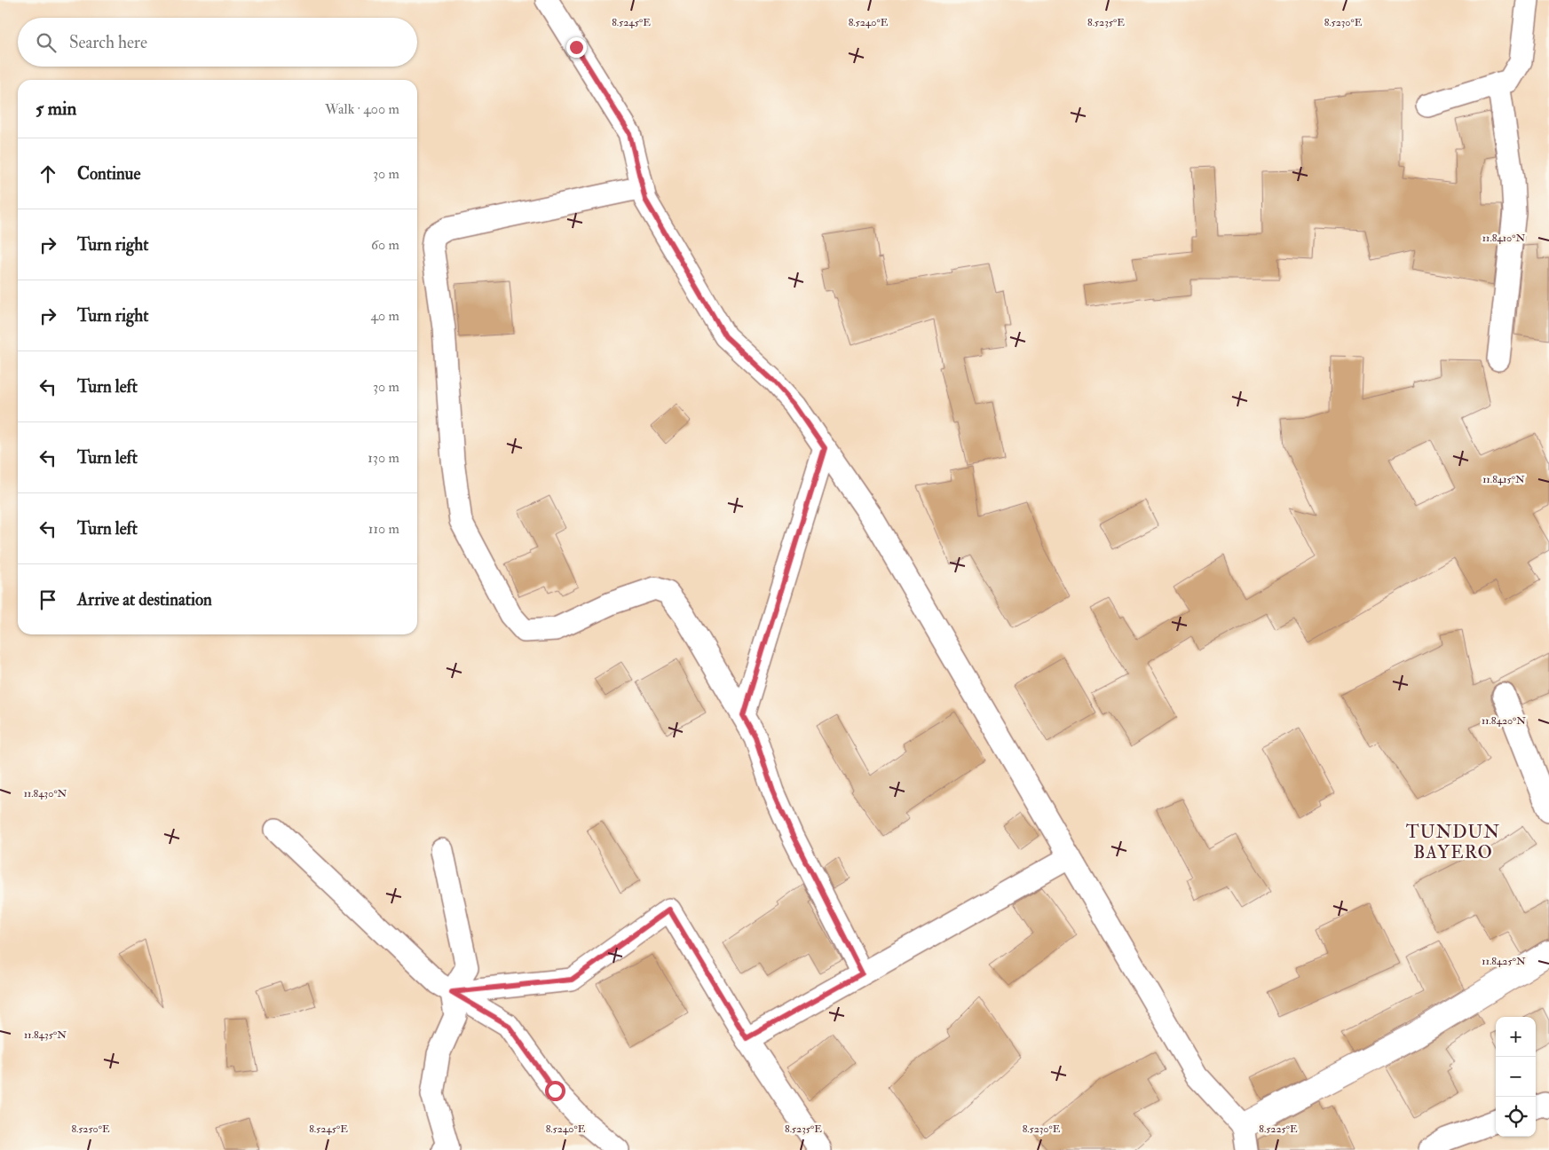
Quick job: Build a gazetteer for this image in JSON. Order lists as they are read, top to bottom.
{
  "districts": ["TUNDUN BAYERO"],
  "page": {
    "search": "Search here",
    "heading": ["5 min", "Walk · 400 m"],
    "list": [
      ["Continue", "30 m"],
      ["Turn right", "60 m"],
      ["Turn right", "40 m"],
      ["Turn left", "30 m"],
      ["Turn left", "130 m"],
      ["Turn left", "110 m"],
      "Arrive at destination"
    ],
    "map_buttons": ["+", "−"]
  },
  "coordinates": [
    "8.5245°E",
    "8.5240°E",
    "8.5235°E",
    "8.5230°E",
    "11.8410°N",
    "11.8415°N",
    "11.8420°N",
    "11.8430°N",
    "11.8425°N",
    "11.8435°N",
    "8.5250°E",
    "8.5225°E"
  ]
}
